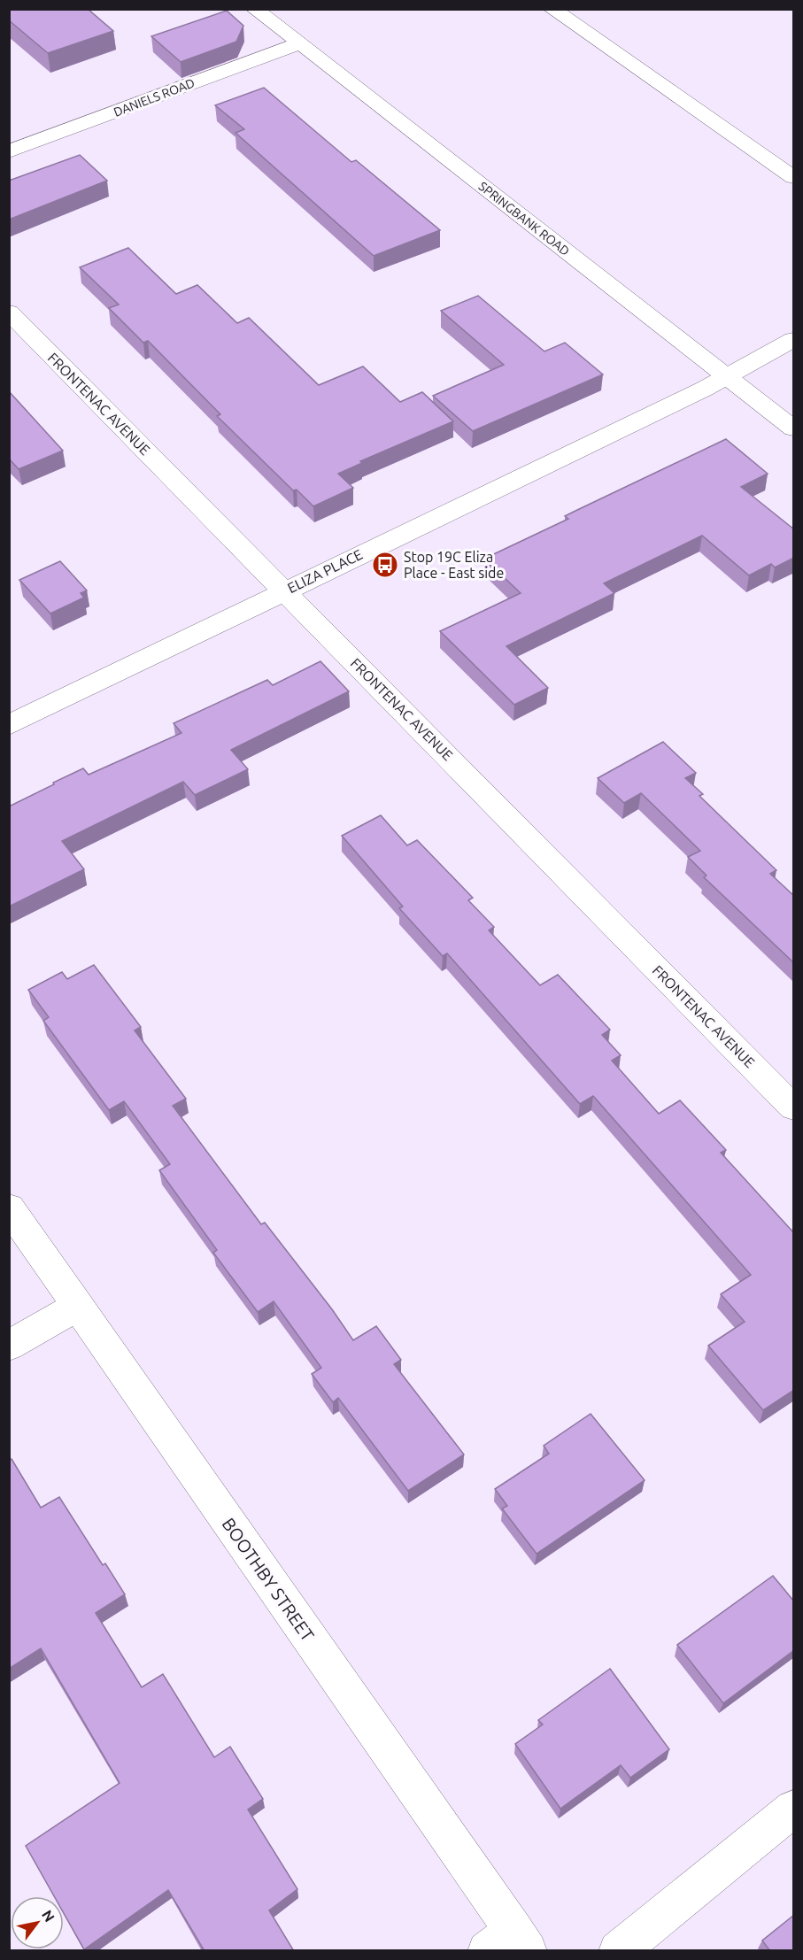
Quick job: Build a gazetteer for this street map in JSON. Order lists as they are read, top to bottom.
{
  "streets": {
    "street": [
      "DANIELS ROAD",
      "SPRINGBANK ROAD",
      "FRONTENAC AVENUE",
      "ELIZA PLACE",
      "BOOTHBY STREET"
    ]
  },
  "crossings": [
    ["DANIELS ROAD", "SPRINGBANK ROAD"],
    ["SPRINGBANK ROAD", "ELIZA PLACE"],
    ["FRONTENAC AVENUE", "ELIZA PLACE"]
  ],
  "places": {
    "bus stop": ["Stop 19C Eliza Place - East side"]
  },
  "north": "top right"
}
